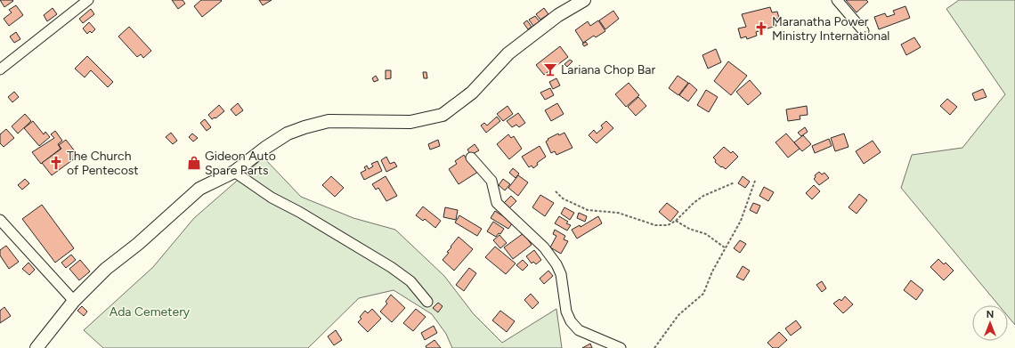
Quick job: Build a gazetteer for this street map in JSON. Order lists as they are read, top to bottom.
{
  "parks": ["Ada Cemetery"],
  "places": {
    "church": ["Maranatha Power Ministry International", "The Church of Pentecost"],
    "bar": ["Lariana Chop Bar"],
    "shop": ["Gideon Auto Spare Parts"]
  },
  "north": "top"
}
